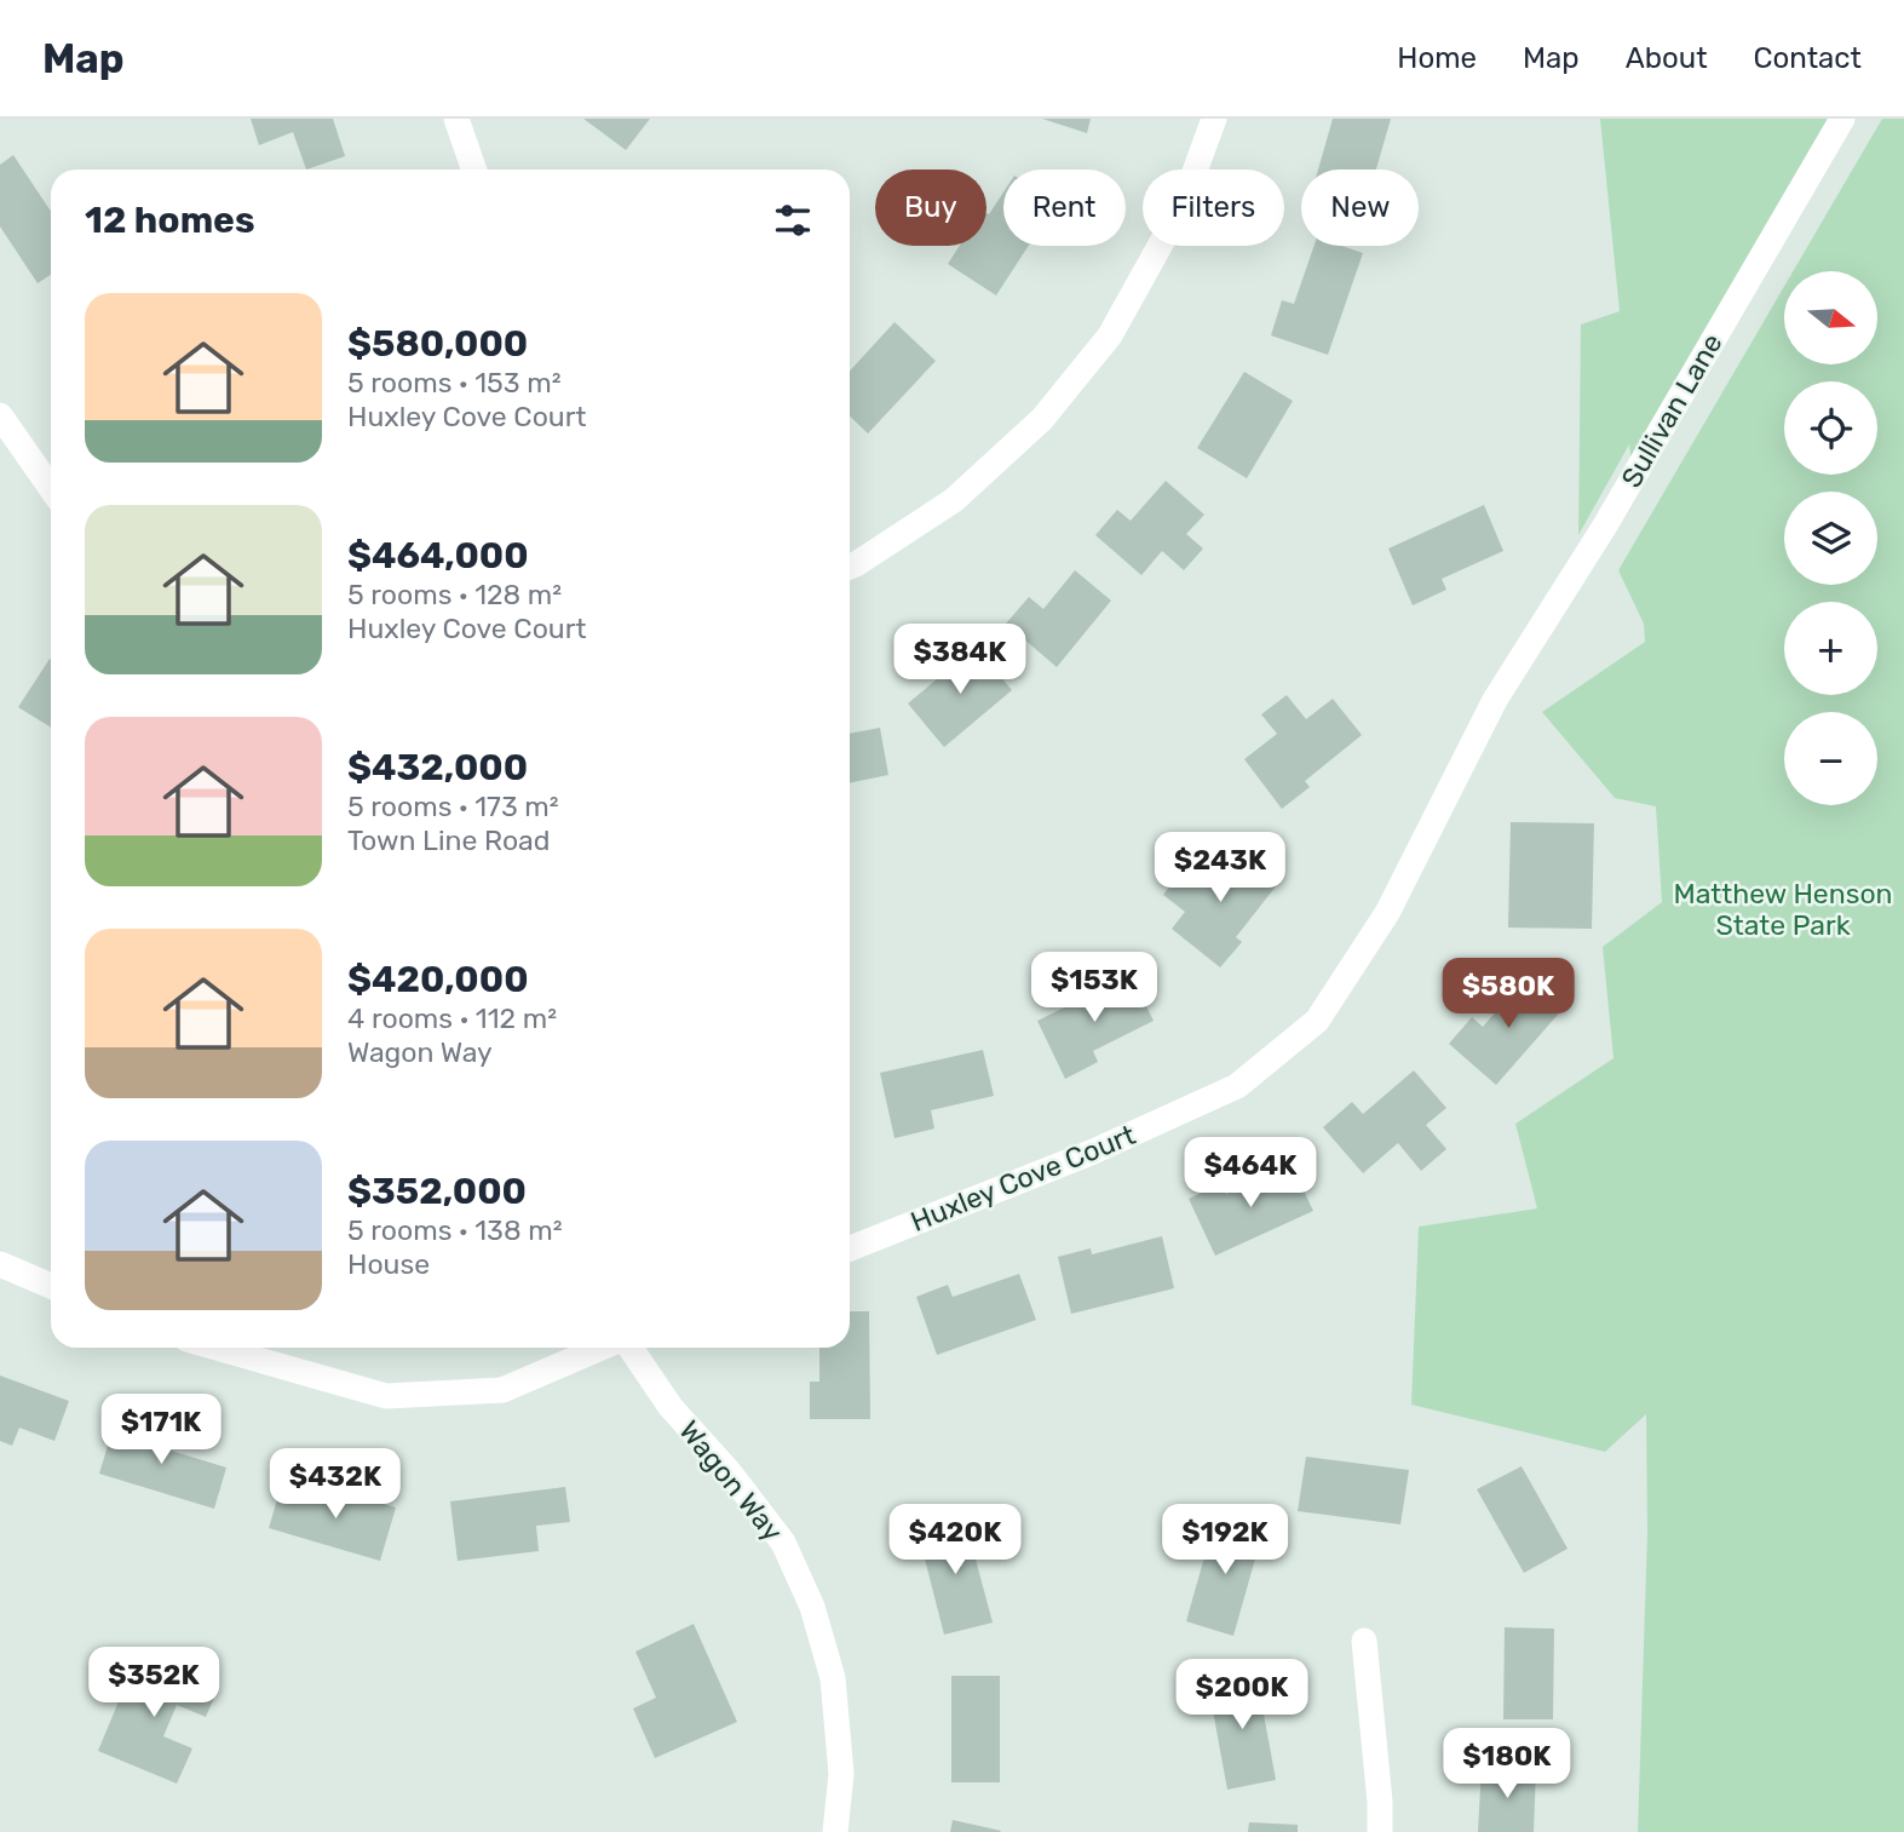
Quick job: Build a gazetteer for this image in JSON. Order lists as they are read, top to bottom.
{
  "streets": {
    "street": ["Sullivan Lane", "Huxley Cove Court", "Wagon Way"]
  },
  "crossings": [
    ["Sullivan Lane", "Huxley Cove Court"]
  ],
  "parks": ["Matthew Henson State Park"],
  "north": "right",
  "page": {
    "header": "Map",
    "nav": [
      "Home",
      "Map",
      "About",
      "Contact"
    ],
    "chip": [
      "Buy",
      "Rent",
      "Filters",
      "New"
    ],
    "heading": "12 homes",
    "map_buttons": ["+", "−"],
    "list": [
      {
        "name": "$580,000",
        "note": "5 rooms · 153 m² · Huxley Cove Court"
      },
      {
        "name": "$464,000",
        "note": "5 rooms · 128 m² · Huxley Cove Court"
      },
      {
        "name": "$432,000",
        "note": "5 rooms · 173 m² · Town Line Road"
      },
      {
        "name": "$420,000",
        "note": "4 rooms · 112 m² · Wagon Way"
      },
      {
        "name": "$352,000",
        "note": "5 rooms · 138 m² · House"
      }
    ],
    "price": [
      "$384K",
      "$243K",
      "$153K",
      "$580K",
      "$464K",
      "$171K",
      "$432K",
      "$420K",
      "$192K",
      "$352K",
      "$200K",
      "$180K"
    ]
  }
}
